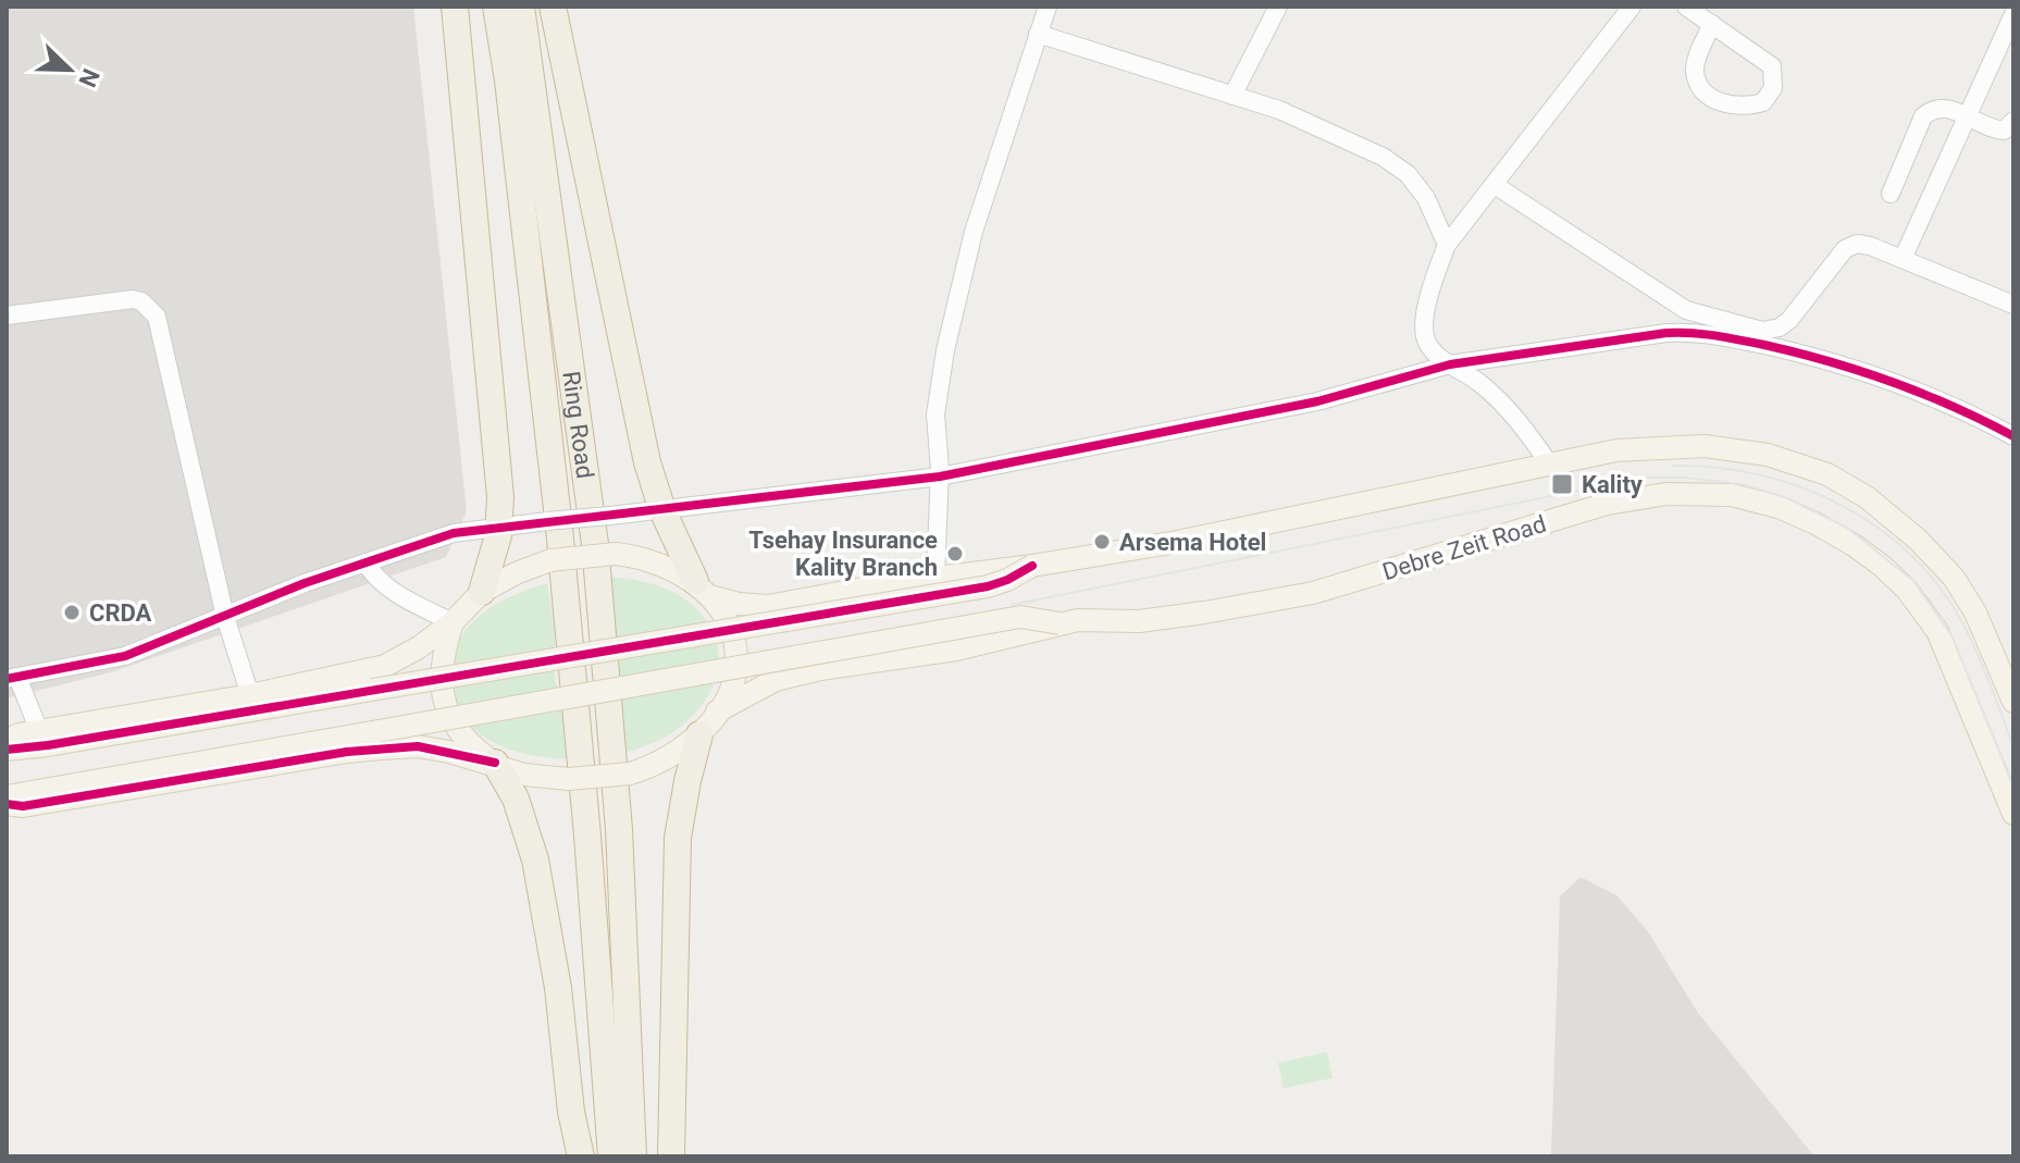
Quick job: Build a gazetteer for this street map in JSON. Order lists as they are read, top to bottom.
{
  "streets": {
    "highway": ["Ring Road"],
    "main road": ["Debre Zeit Road"]
  },
  "places": {
    "transit": ["Kality"],
    "other": ["Arsema Hotel", "Tsehay Insurance Kality Branch", "CRDA"]
  },
  "north": "bottom right"
}
